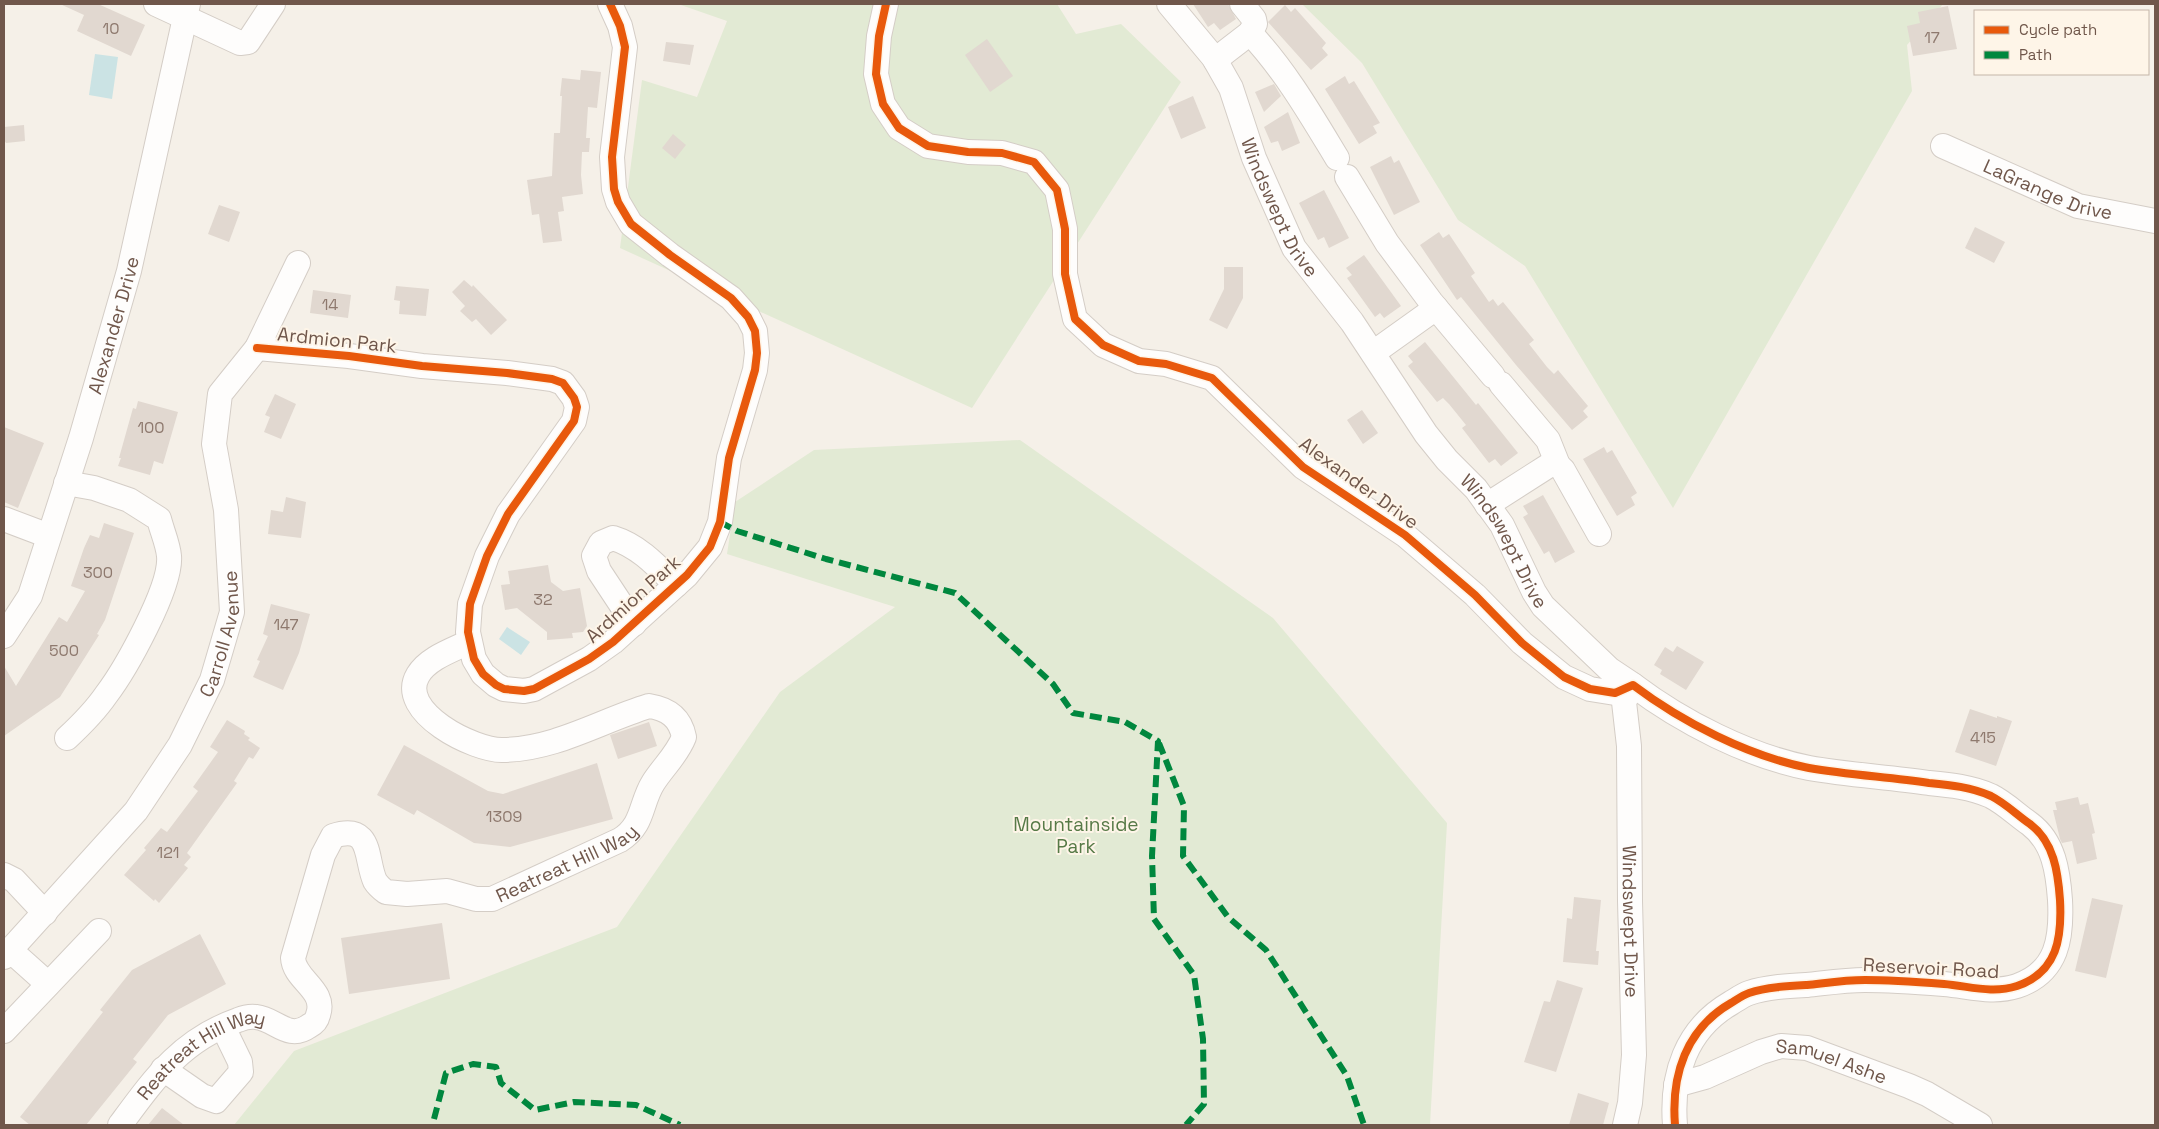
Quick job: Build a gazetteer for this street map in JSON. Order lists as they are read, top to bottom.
{
  "streets": {
    "street": [
      "LaGrange Drive",
      "Windswept Drive",
      "Alexander Drive",
      "Ardmion Park",
      "Carroll Avenue",
      "Reatreat Hill Way",
      "Reservoir Road",
      "Samuel Ashe"
    ]
  },
  "crossings": [
    ["Windswept Drive", "Alexander Drive"],
    ["Windswept Drive", "Reservoir Road"],
    ["Alexander Drive", "Reservoir Road"],
    ["Ardmion Park", "Carroll Avenue"],
    ["Ardmion Park", "Reatreat Hill Way"],
    ["Reservoir Road", "Samuel Ashe"]
  ],
  "parks": ["Mountainside Park"],
  "house_numbers": [
    "10",
    "17",
    "14",
    "100",
    "300",
    "32",
    "147",
    "500",
    "415",
    "1309",
    "121"
  ],
  "legend": ["Cycle path", "Path"]
}
